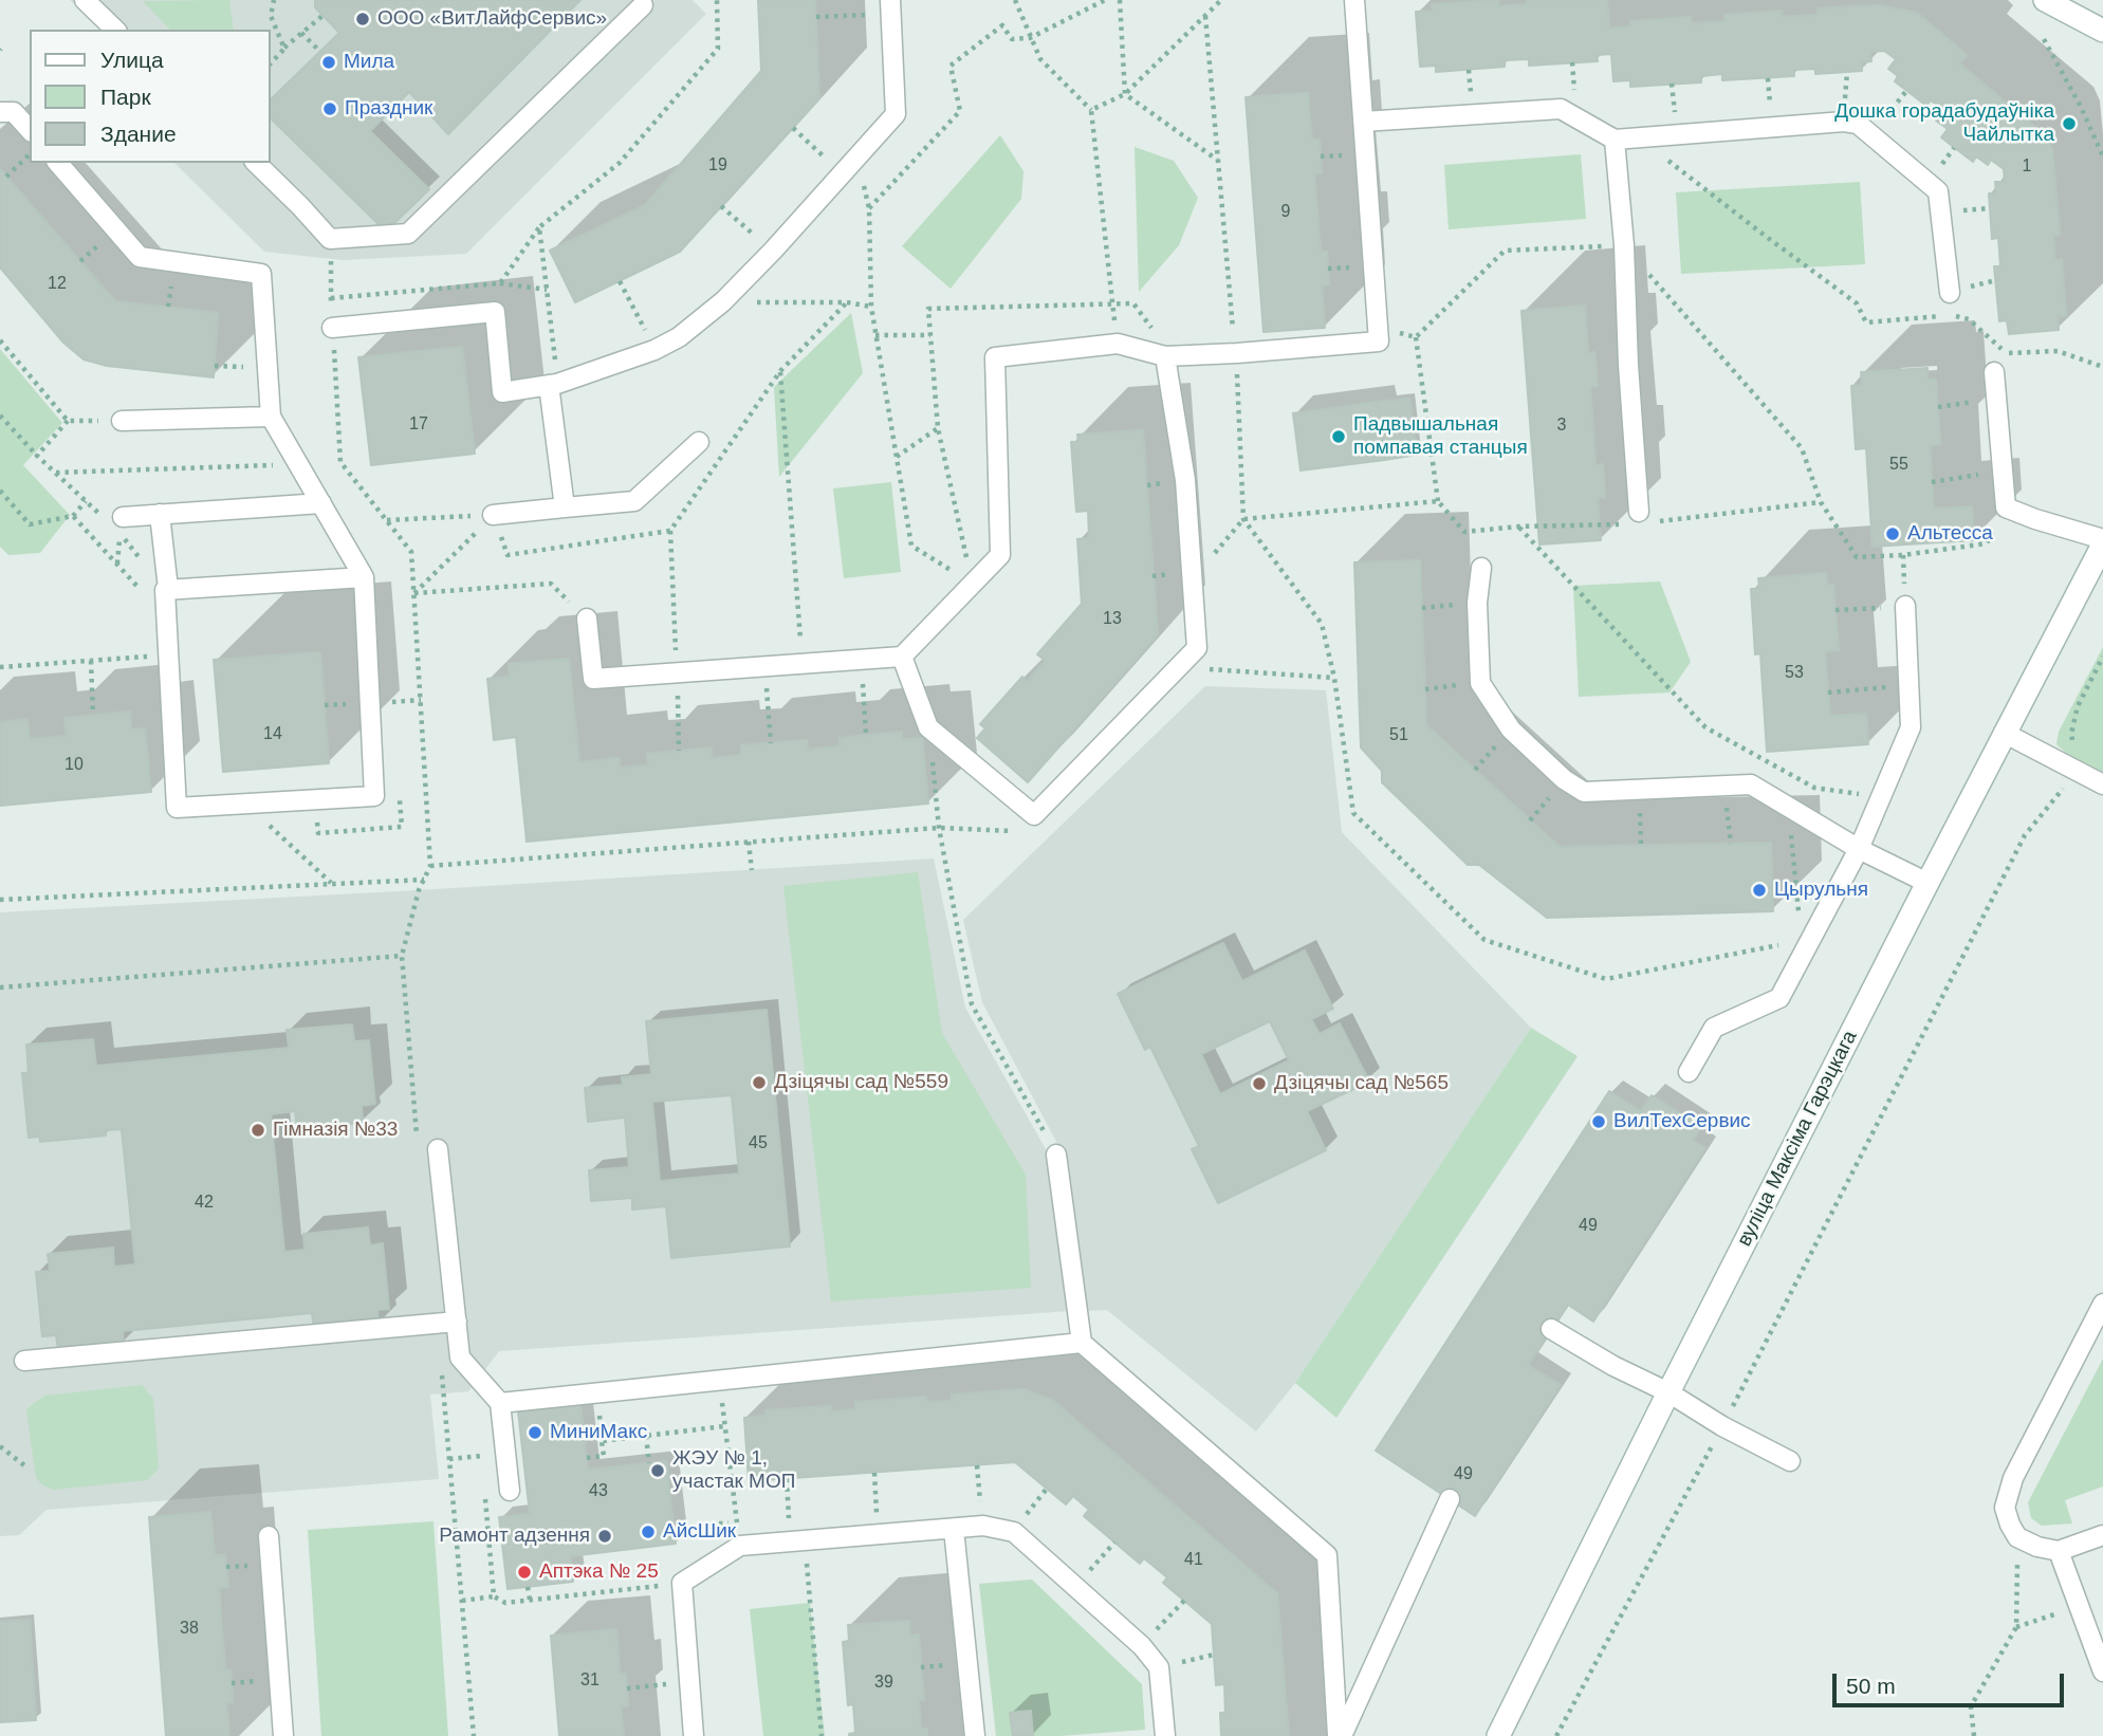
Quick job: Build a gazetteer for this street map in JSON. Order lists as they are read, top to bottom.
{
  "streets": {
    "main road": ["вуліца Максіма Гарэцкага"]
  },
  "places": [
    "ООО «ВитЛайфСервис»",
    "Мила",
    "Праздник",
    "Дошка горадабудаўніка Чайлытка",
    "Падвышальная помпавая станцыя",
    "Альтесса",
    "Цырульня",
    "Дзіцячы сад №559",
    "Дзіцячы сад №565",
    "ВилТехСервис",
    "Гімназія №33",
    "МиниМакс",
    "ЖЭУ № 1, участак МОП",
    "АйсШик",
    "Рамонт адзення",
    "Аптэка № 25"
  ],
  "house_numbers": [
    "19",
    "1",
    "9",
    "12",
    "17",
    "3",
    "55",
    "13",
    "53",
    "14",
    "51",
    "10",
    "45",
    "42",
    "49",
    "49",
    "43",
    "41",
    "38",
    "31",
    "39"
  ],
  "legend": ["Улица", "Парк", "Здание"],
  "scale_bar": "50 m"
}
